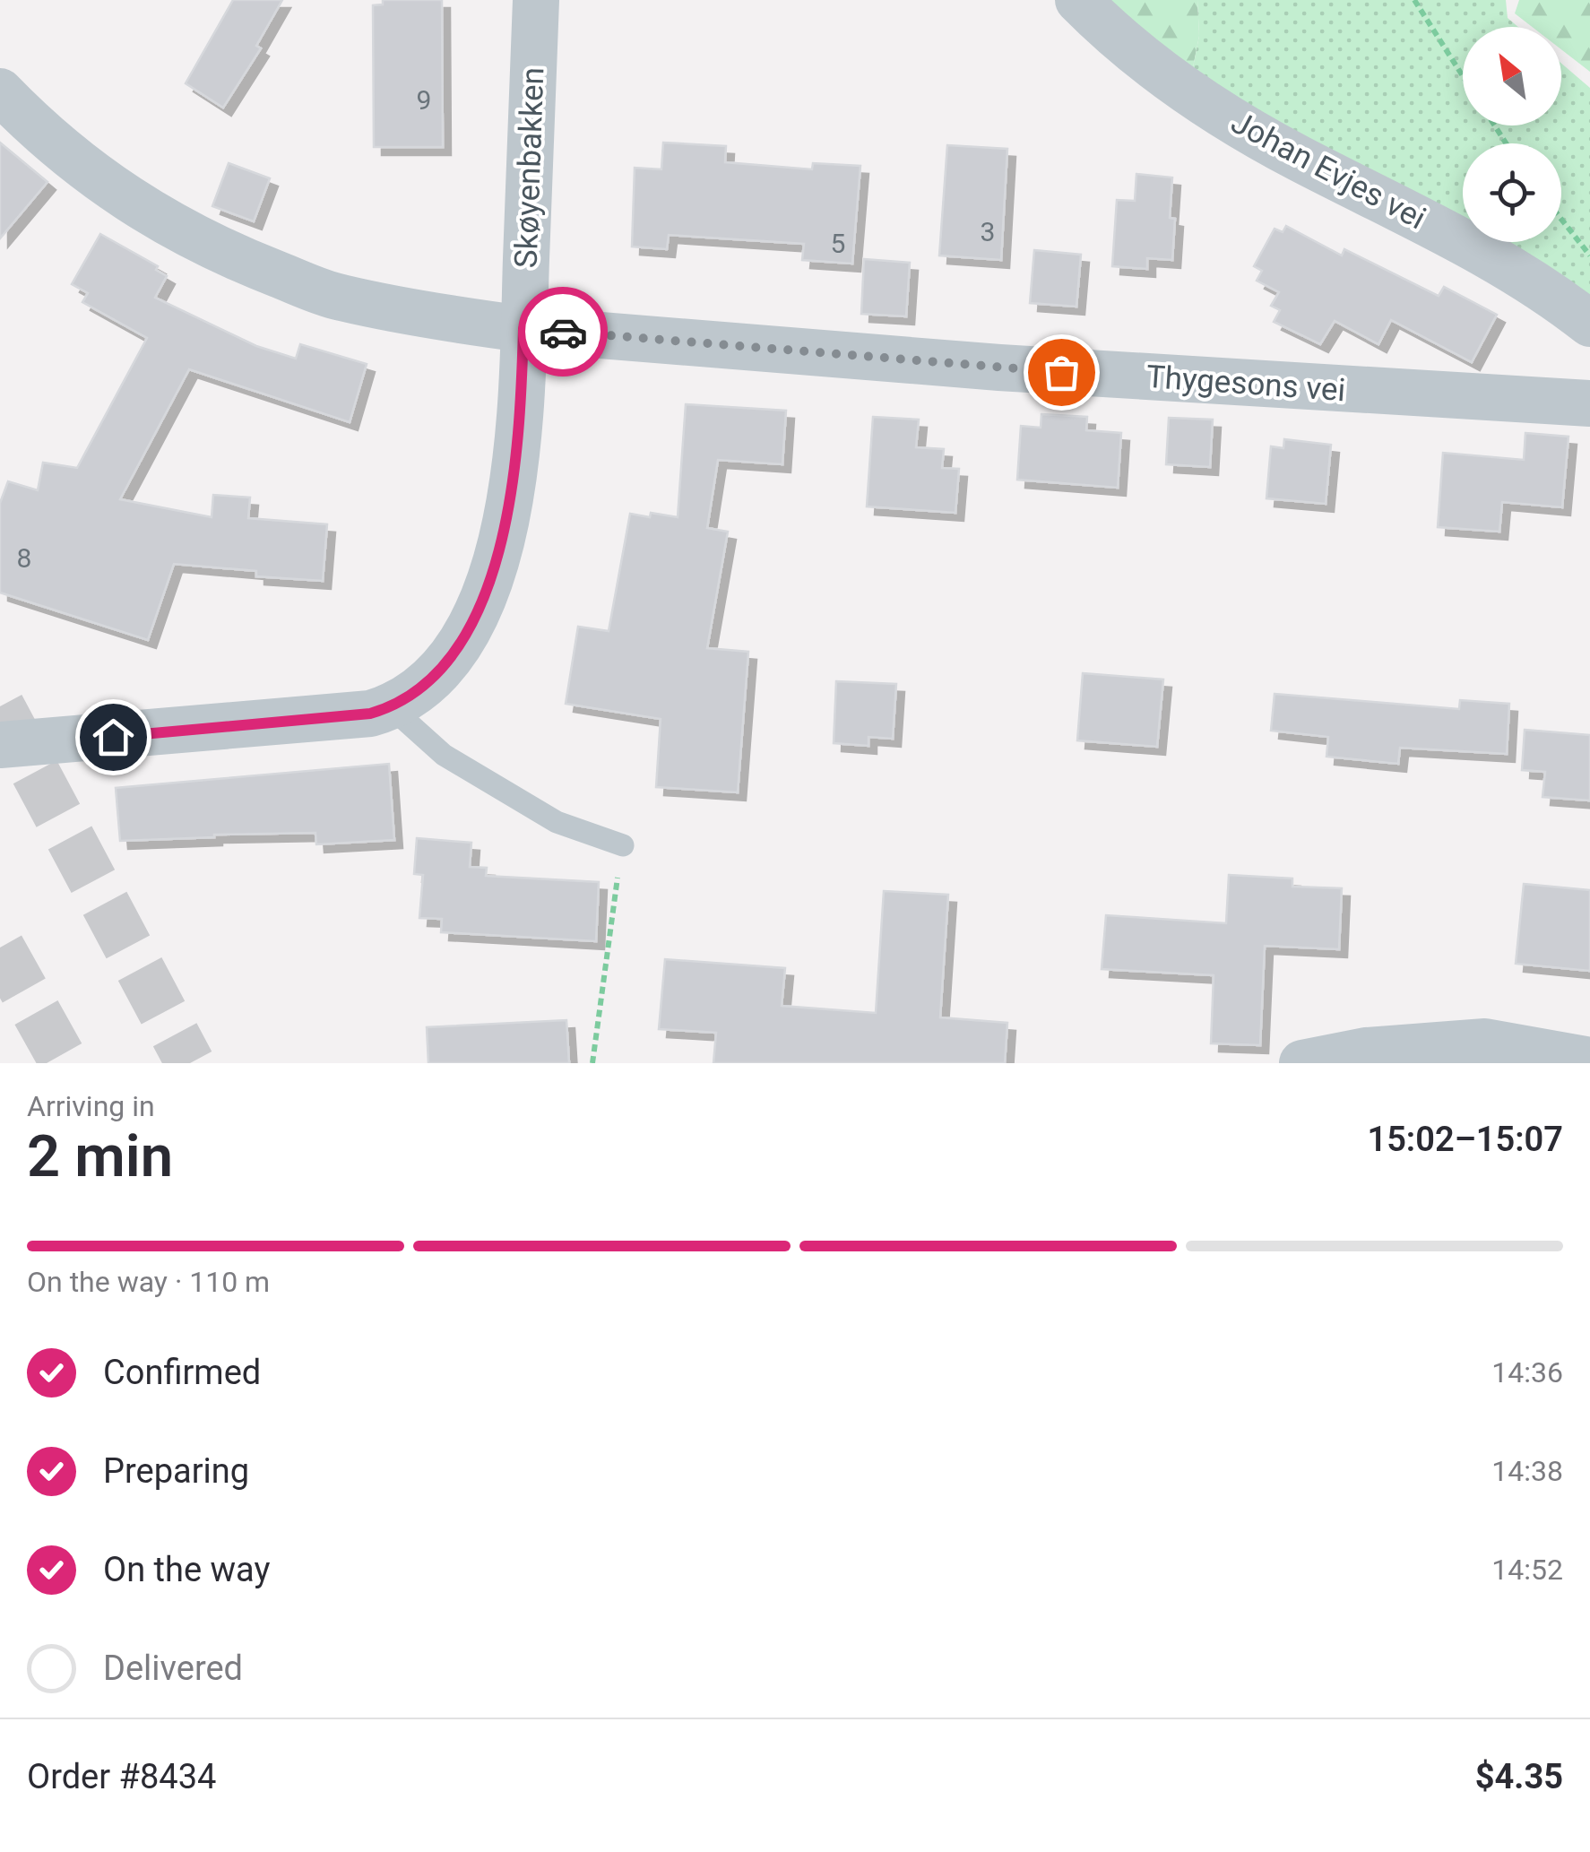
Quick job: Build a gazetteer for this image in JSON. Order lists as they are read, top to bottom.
{
  "streets": {
    "street": ["Skøyenbakken", "Johan Evjes vei", "Thygesons vei"]
  },
  "crossings": [
    ["Skøyenbakken", "Thygesons vei"]
  ],
  "house_numbers": [
    "9",
    "3",
    "5",
    "8"
  ],
  "north": "top left",
  "page": {
    "heading": ["2 min", "Arriving in", "15:02–15:07"],
    "panel": ["Order #8434", "$4.35"],
    "bar": "On the way · 110 m",
    "list": [
      ["Confirmed", "14:36"],
      ["Preparing", "14:38"],
      ["On the way", "14:52"],
      "Delivered"
    ]
  }
}
